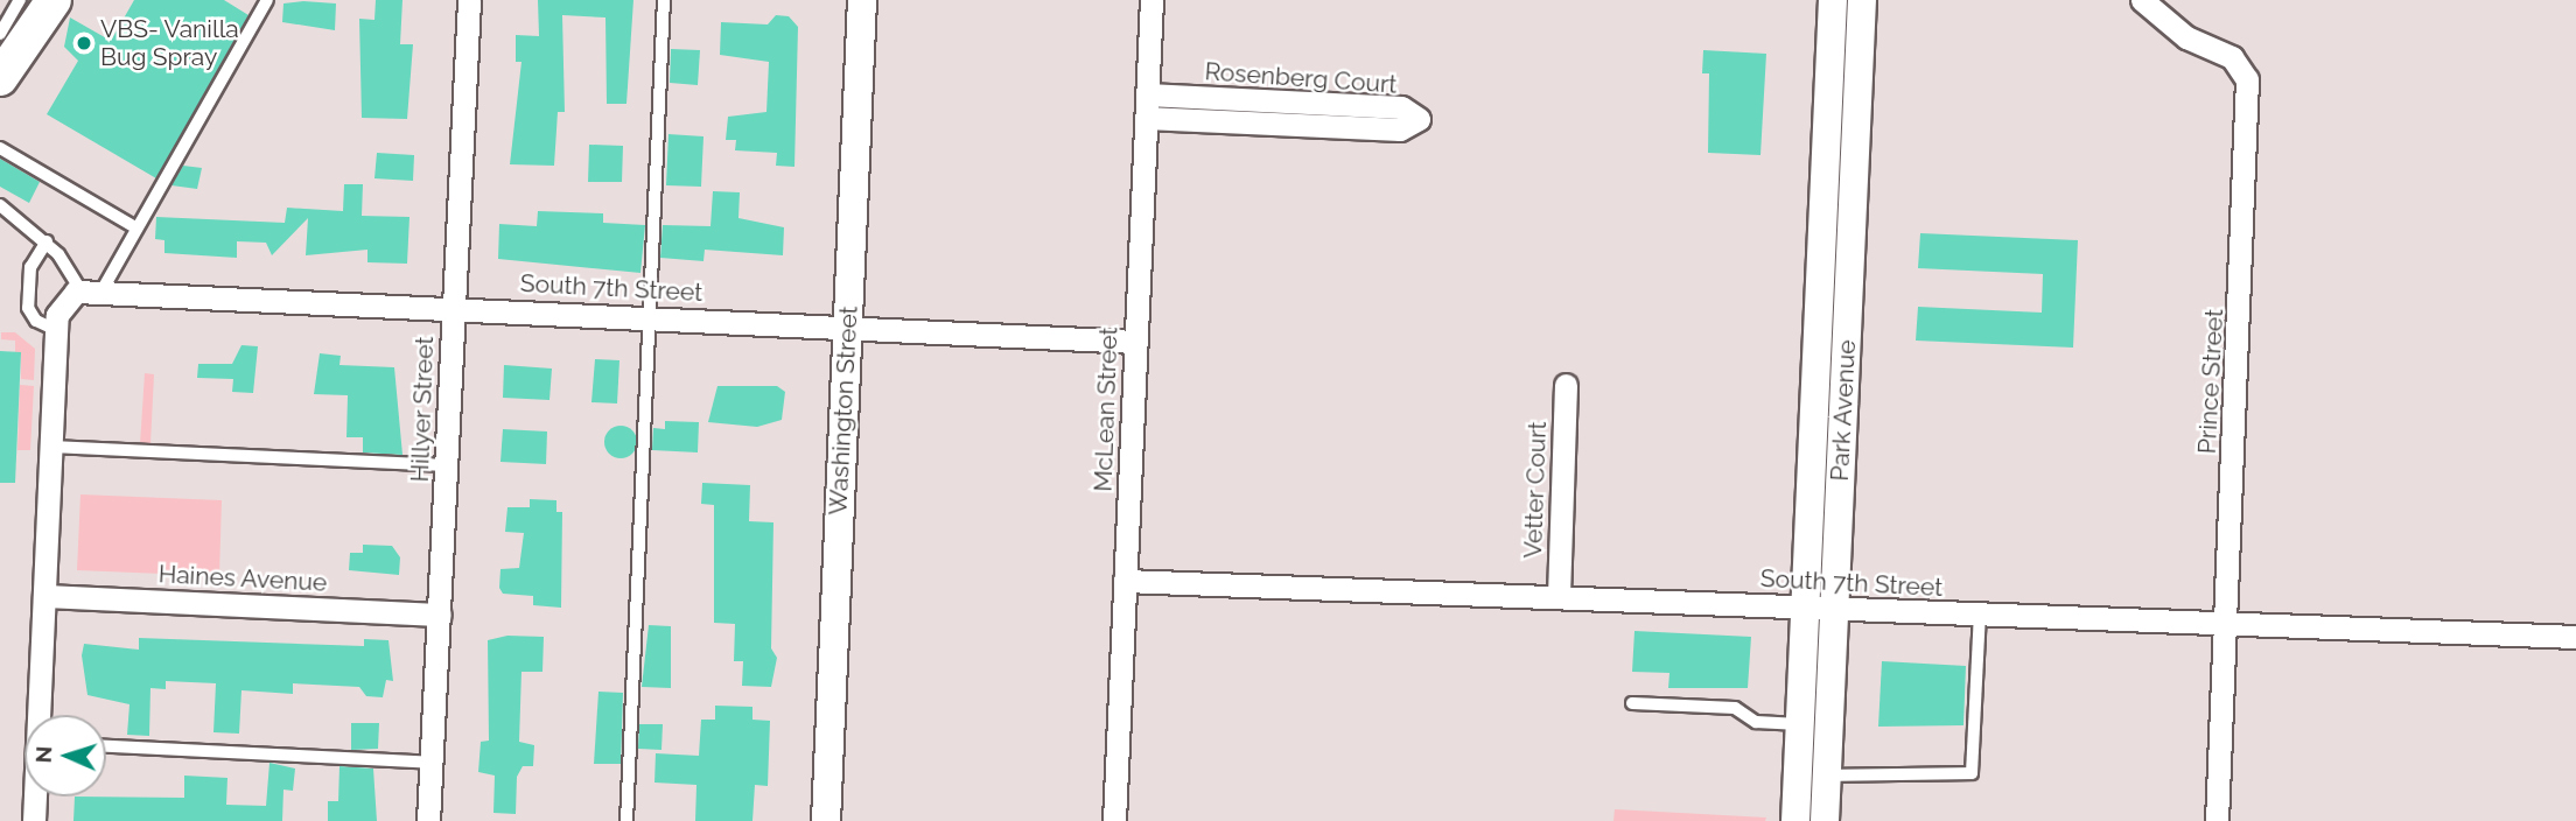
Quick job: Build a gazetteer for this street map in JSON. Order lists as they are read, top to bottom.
{
  "streets": {
    "street": [
      "Rosenberg Court",
      "South 7th Street",
      "Prince Street",
      "Hillyer Street",
      "McLean Street",
      "Washington Street",
      "Park Avenue",
      "Vetter Court",
      "Haines Avenue"
    ]
  },
  "crossings": [
    ["Rosenberg Court", "McLean Street"],
    ["South 7th Street", "Prince Street"],
    ["South 7th Street", "Hillyer Street"],
    ["South 7th Street", "McLean Street"],
    ["South 7th Street", "Washington Street"],
    ["South 7th Street", "Park Avenue"],
    ["South 7th Street", "Vetter Court"],
    ["Hillyer Street", "Haines Avenue"]
  ],
  "places": ["VBS- Vanilla Bug Spray"],
  "north": "left"
}
